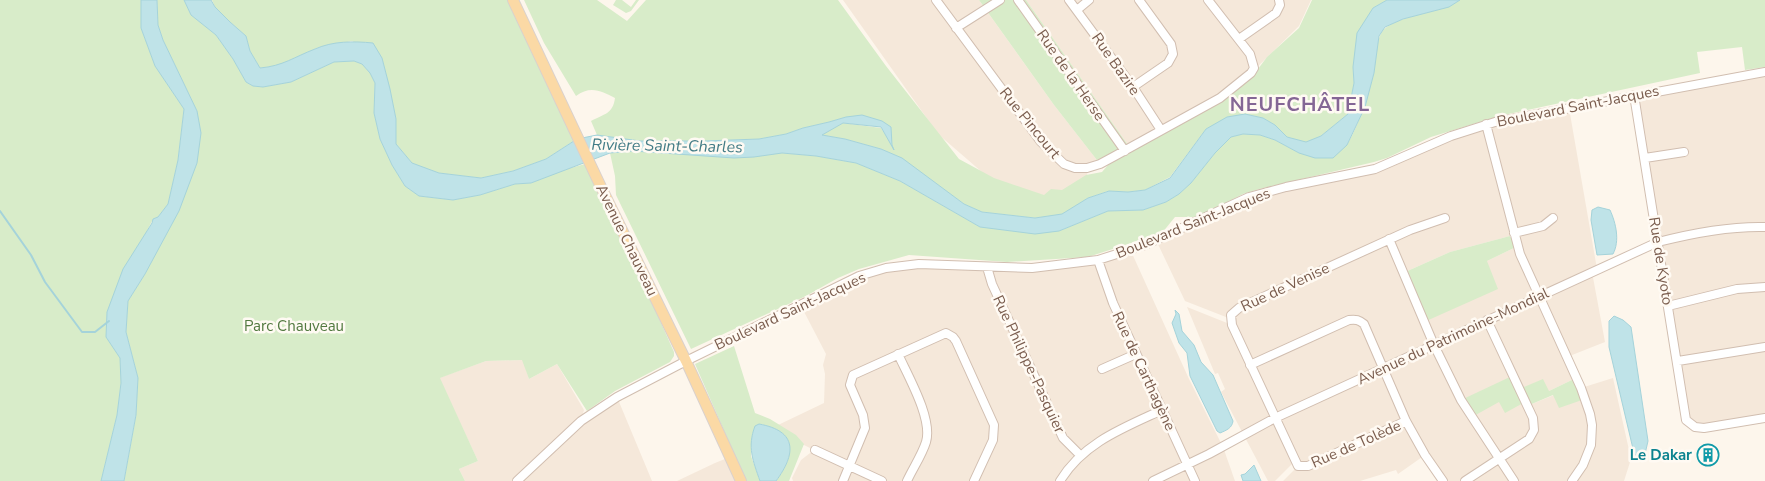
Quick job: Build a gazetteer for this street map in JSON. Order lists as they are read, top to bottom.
{
  "streets": {
    "main road": ["Avenue Chauveau"],
    "street": [
      "Rue Bazire",
      "Rue de la Herse",
      "Boulevard Saint-Jacques",
      "Rue Pincourt",
      "Rue de Kyoto",
      "Rue de Venise",
      "Avenue du Patrimoine-Mondial",
      "Rue Philippe-Pasquier",
      "Rue de Carthagène",
      "Rue de Tolède"
    ]
  },
  "crossings": [
    ["Rue Bazire", "Rue Pincourt"],
    ["Rue de la Herse", "Rue Pincourt"],
    ["Boulevard Saint-Jacques", "Avenue Chauveau"],
    ["Boulevard Saint-Jacques", "Rue de Kyoto"],
    ["Boulevard Saint-Jacques", "Rue Philippe-Pasquier"],
    ["Boulevard Saint-Jacques", "Rue de Carthagène"],
    ["Rue de Kyoto", "Avenue du Patrimoine-Mondial"],
    ["Rue de Venise", "Avenue du Patrimoine-Mondial"],
    ["Rue de Venise", "Rue de Tolède"],
    ["Avenue du Patrimoine-Mondial", "Rue de Carthagène"],
    ["Avenue du Patrimoine-Mondial", "Rue de Tolède"]
  ],
  "districts": ["NEUFCHÂTEL"],
  "water": ["Rivière Saint-Charles"],
  "parks": ["Parc Chauveau"],
  "places": {
    "building": ["Le Dakar"]
  }
}
